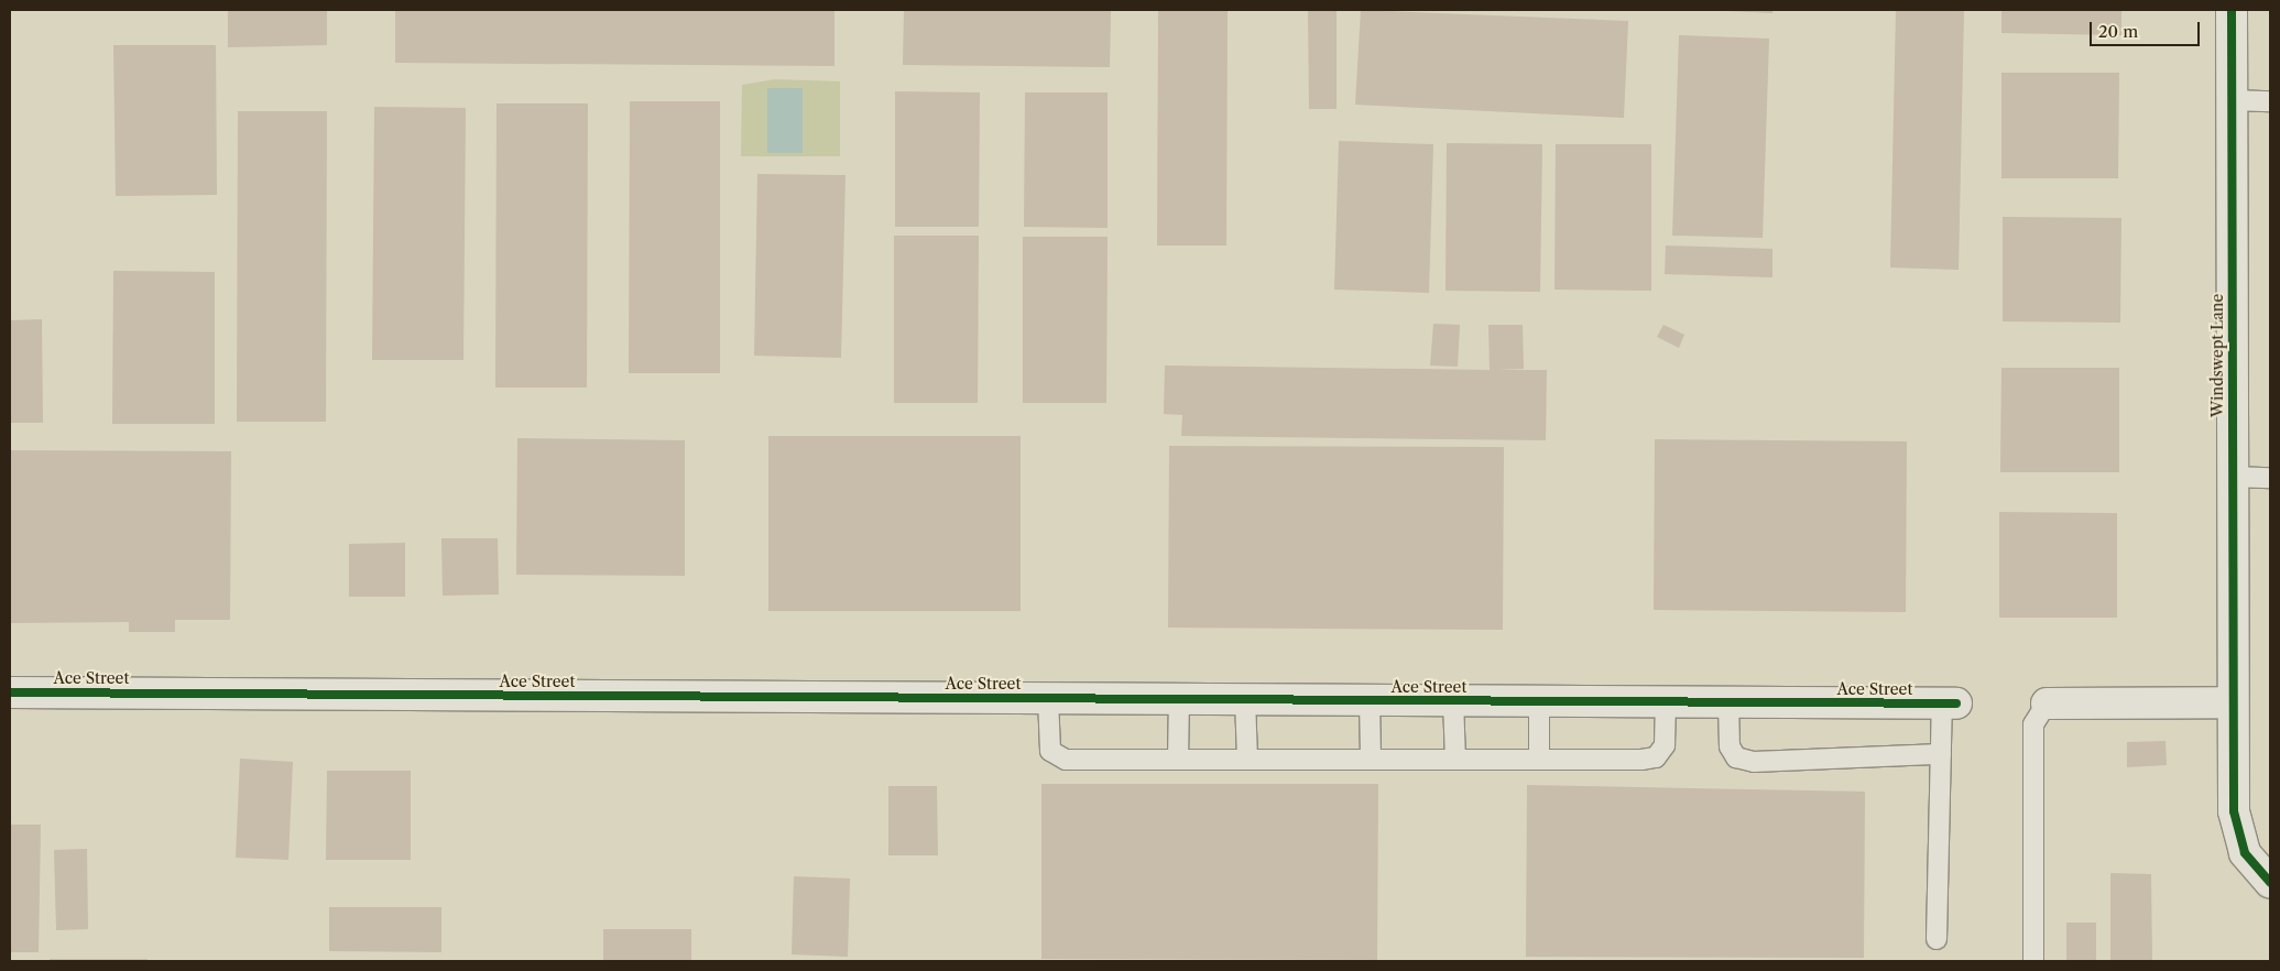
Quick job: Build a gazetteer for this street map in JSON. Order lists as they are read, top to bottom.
{
  "streets": {
    "street": ["Windswept Lane", "Ace Street"]
  },
  "scale_bar": "20 m"
}
